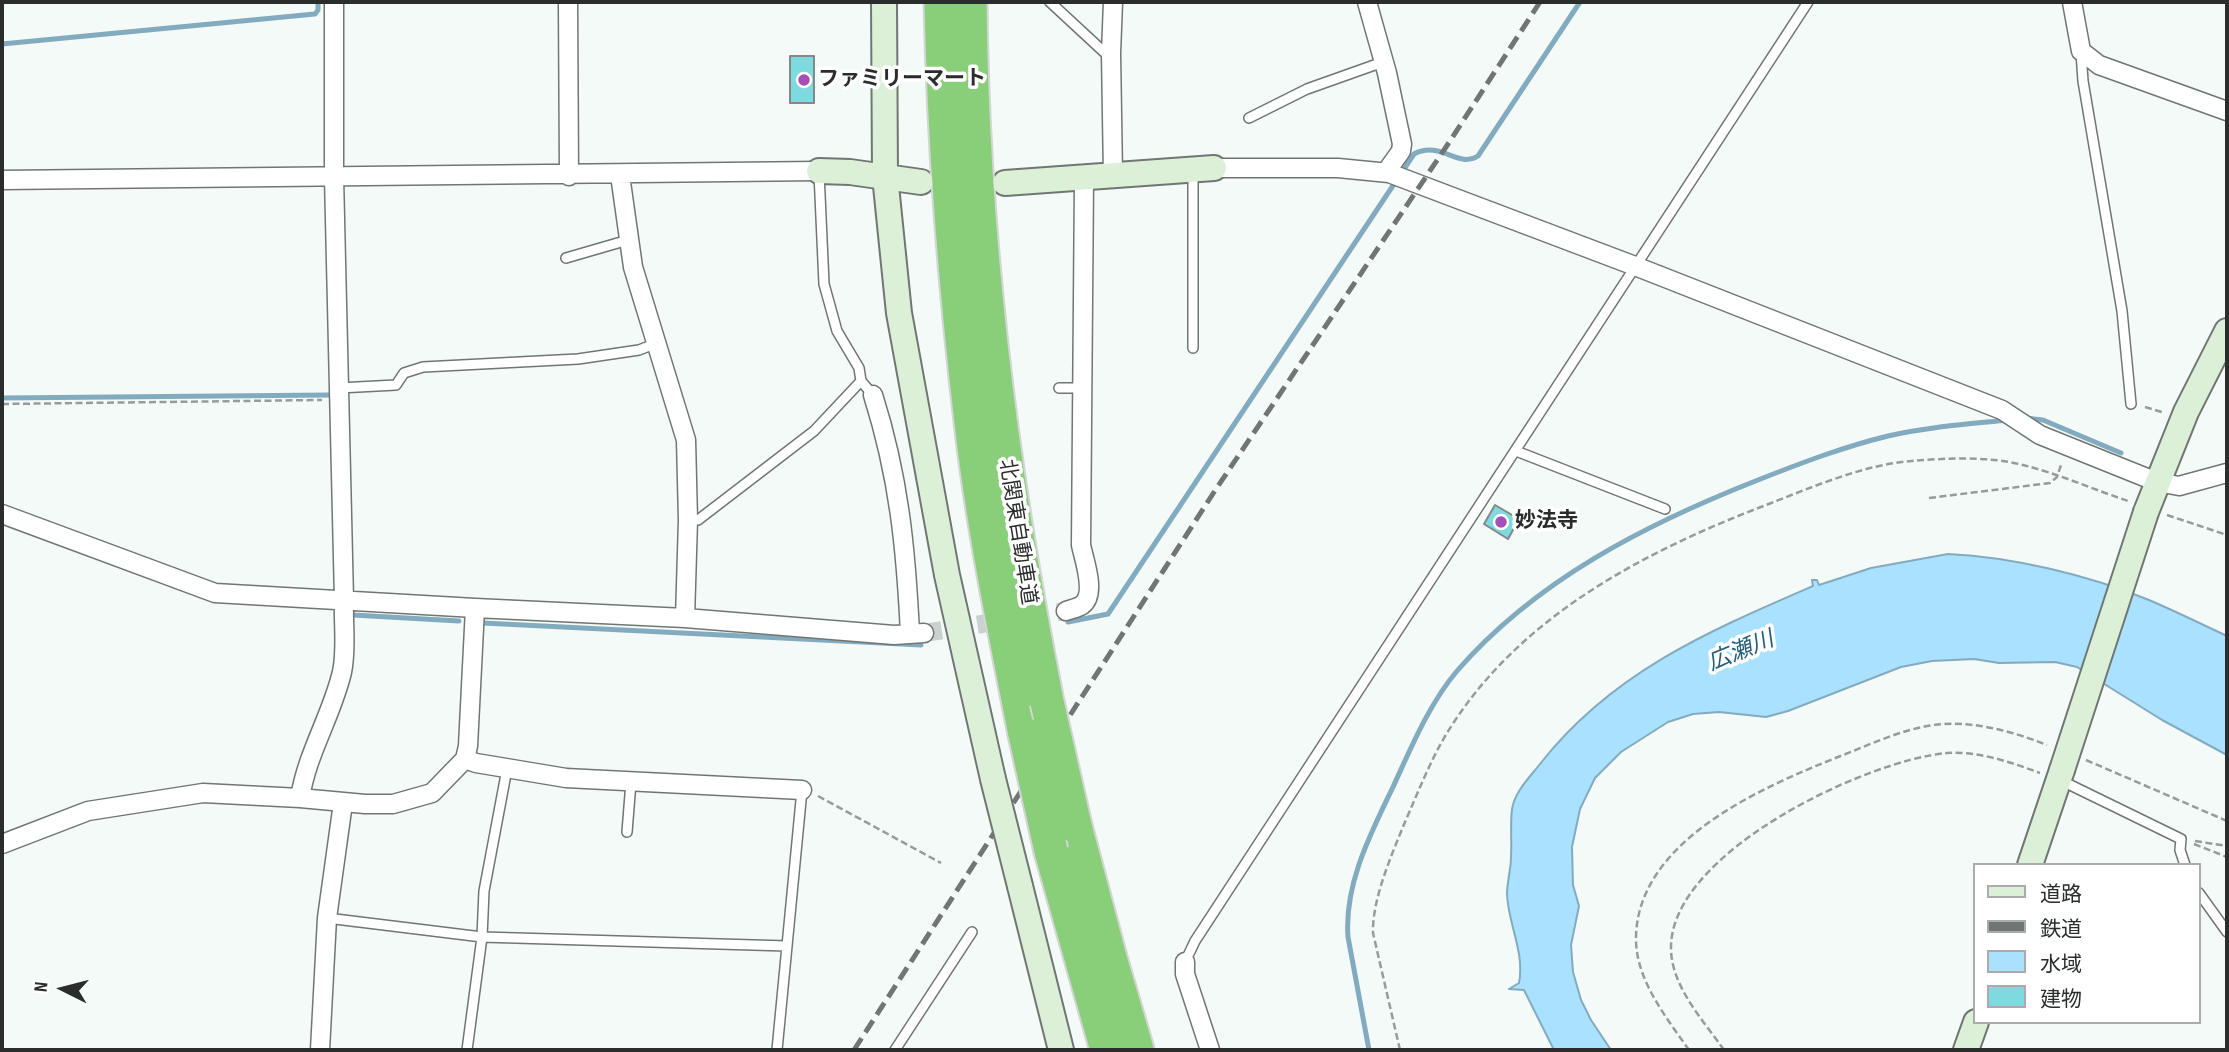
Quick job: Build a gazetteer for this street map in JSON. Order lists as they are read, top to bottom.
{
  "streets": {
    "highway": ["北関東自動車道"]
  },
  "water": ["広瀬川"],
  "places": ["ファミリーマート", "妙法寺"],
  "legend": [
    "道路",
    "鉄道",
    "水域",
    "建物"
  ],
  "north": "left"
}
